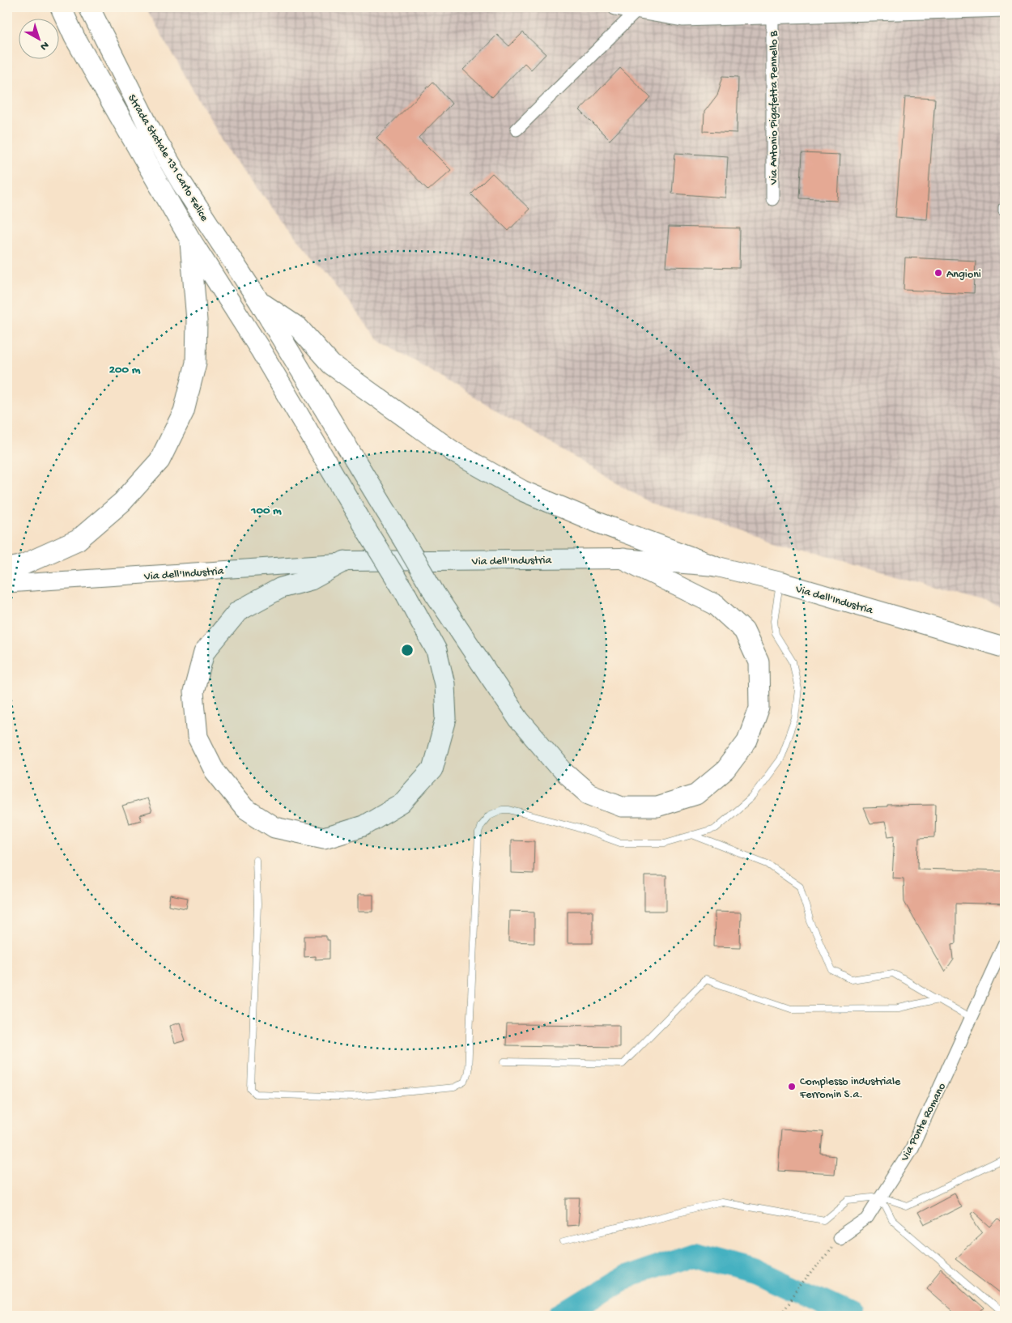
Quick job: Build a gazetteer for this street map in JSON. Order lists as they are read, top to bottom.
{
  "streets": {
    "highway": ["Strada Statale 131 Carlo Felice"],
    "main road": ["Via dell'Industria"],
    "street": ["Via Antonio Pigafetta Pennello B", "Via Ponte Romano"]
  },
  "crossings": [
    ["Strada Statale 131 Carlo Felice", "Via dell'Industria"]
  ],
  "places": ["Angioni", "Complesso industriale Ferromin S.a."],
  "north": "bottom right",
  "rings": ["200 m", "100 m"]
}
